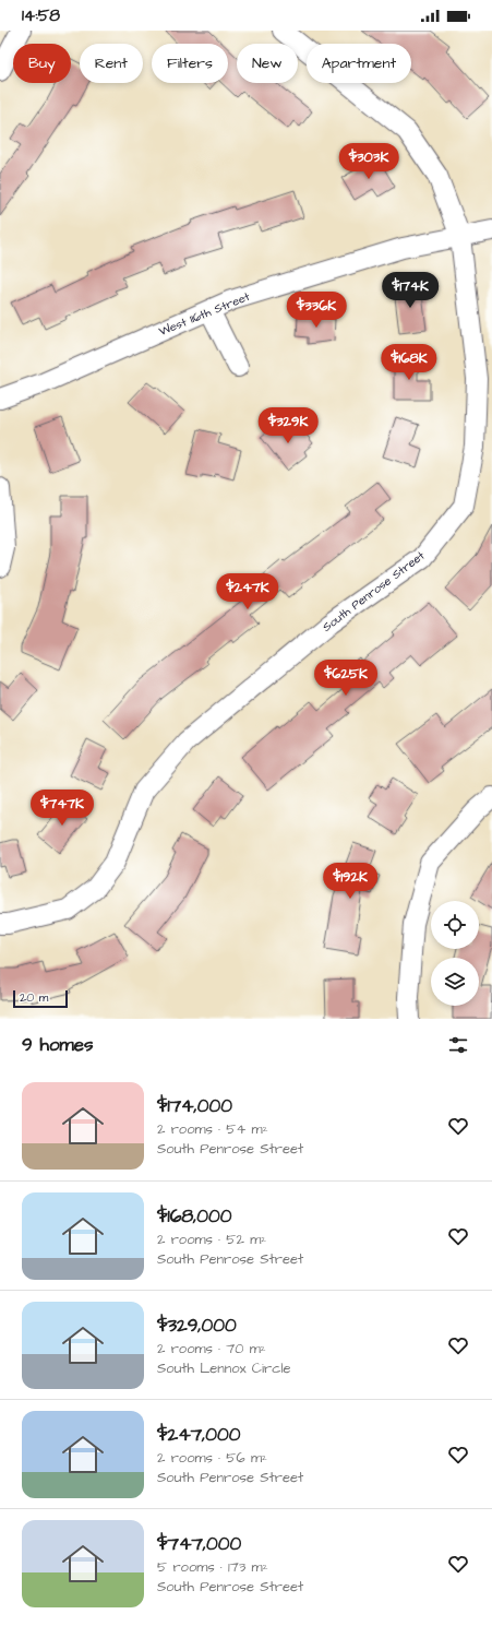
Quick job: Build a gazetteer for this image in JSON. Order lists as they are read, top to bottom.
{
  "streets": {
    "street": ["West 116th Street", "South Penrose Street"]
  },
  "crossings": [
    ["West 116th Street", "South Penrose Street"]
  ],
  "scale_bar": "20 m",
  "page": {
    "status": "14:58",
    "chip": [
      "Buy",
      "Rent",
      "Filters",
      "New",
      "Apartment"
    ],
    "price": [
      "$303K",
      "$174K",
      "$336K",
      "$168K",
      "$329K",
      "$247K",
      "$625K",
      "$747K",
      "$192K"
    ],
    "scale": "20 m",
    "heading": "9 homes",
    "list": [
      {
        "name": "$174,000",
        "note": "2 rooms · 54 m² · South Penrose Street"
      },
      {
        "name": "$168,000",
        "note": "2 rooms · 52 m² · South Penrose Street"
      },
      {
        "name": "$329,000",
        "note": "2 rooms · 70 m² · South Lennox Circle"
      },
      {
        "name": "$247,000",
        "note": "2 rooms · 56 m² · South Penrose Street"
      },
      {
        "name": "$747,000",
        "note": "5 rooms · 173 m² · South Penrose Street"
      }
    ]
  }
}
